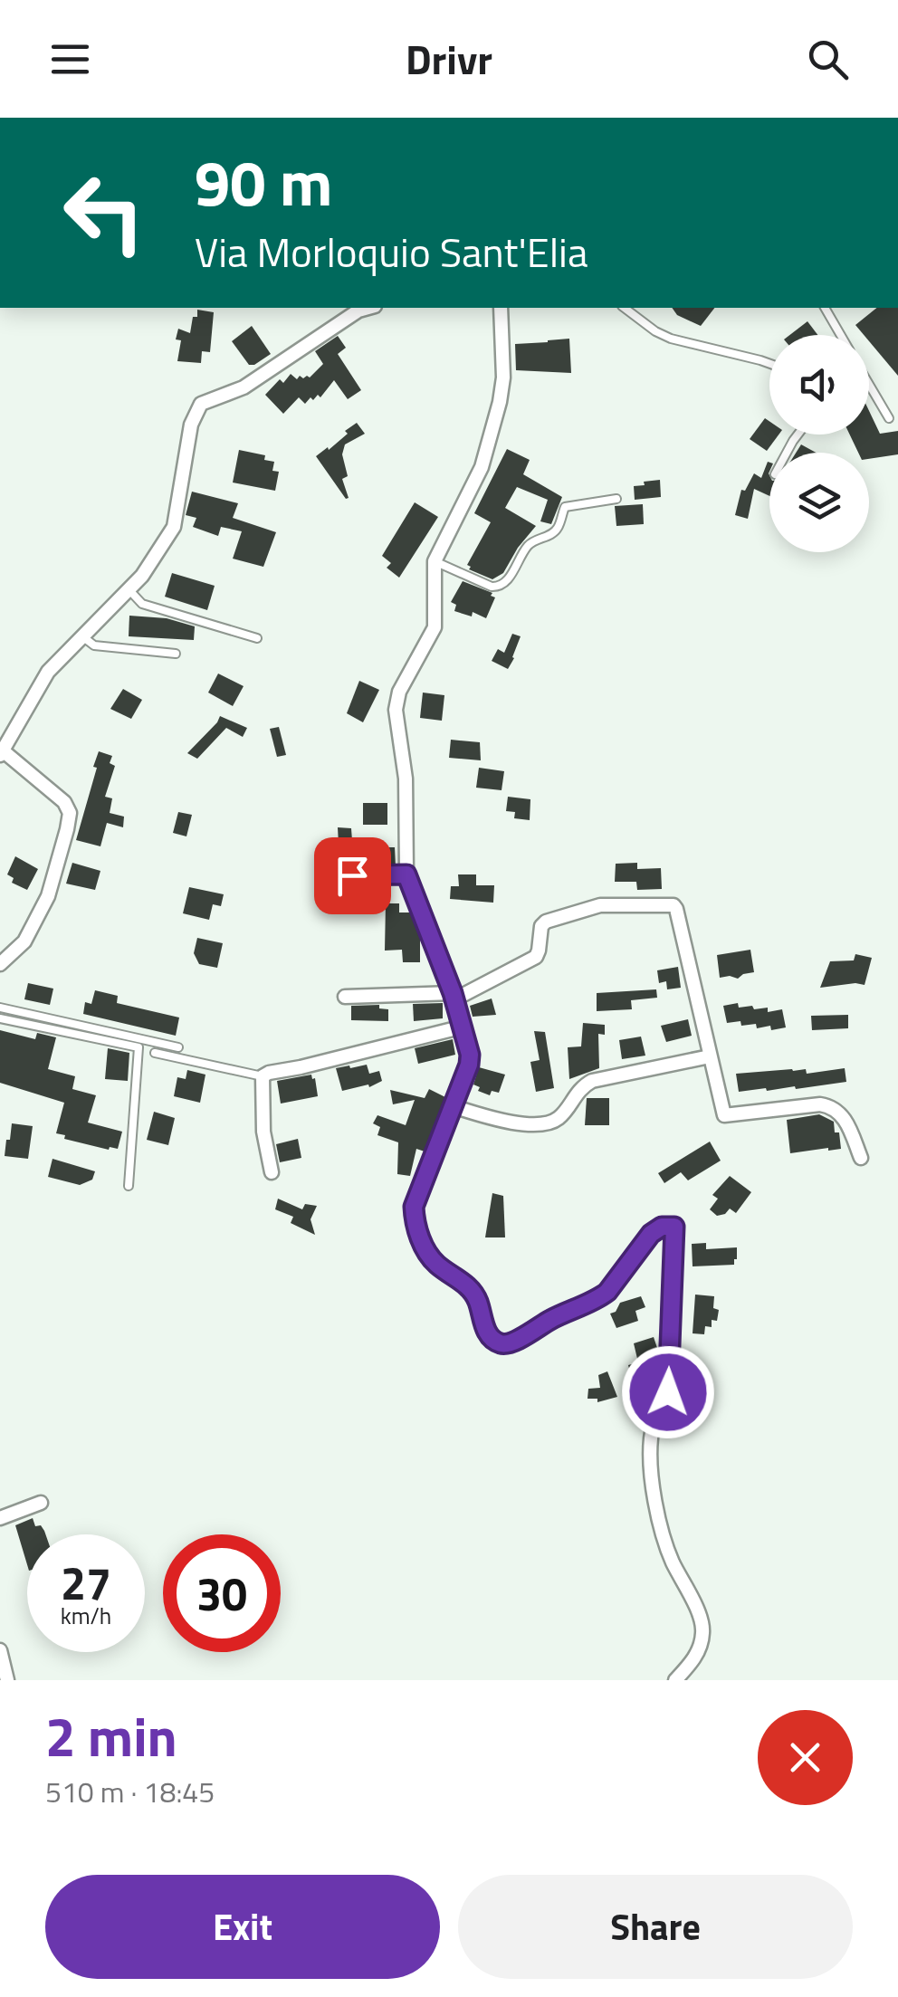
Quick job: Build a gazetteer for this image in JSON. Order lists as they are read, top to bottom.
{
  "page": {
    "header": "Drivr",
    "turn": ["90 m", "Via Morloquio Sant'Elia"],
    "speed": "27 km/h",
    "limit": "30",
    "heading": ["2 min", "510 m · 18:45"],
    "buttons": ["Exit", "Share"]
  }
}
